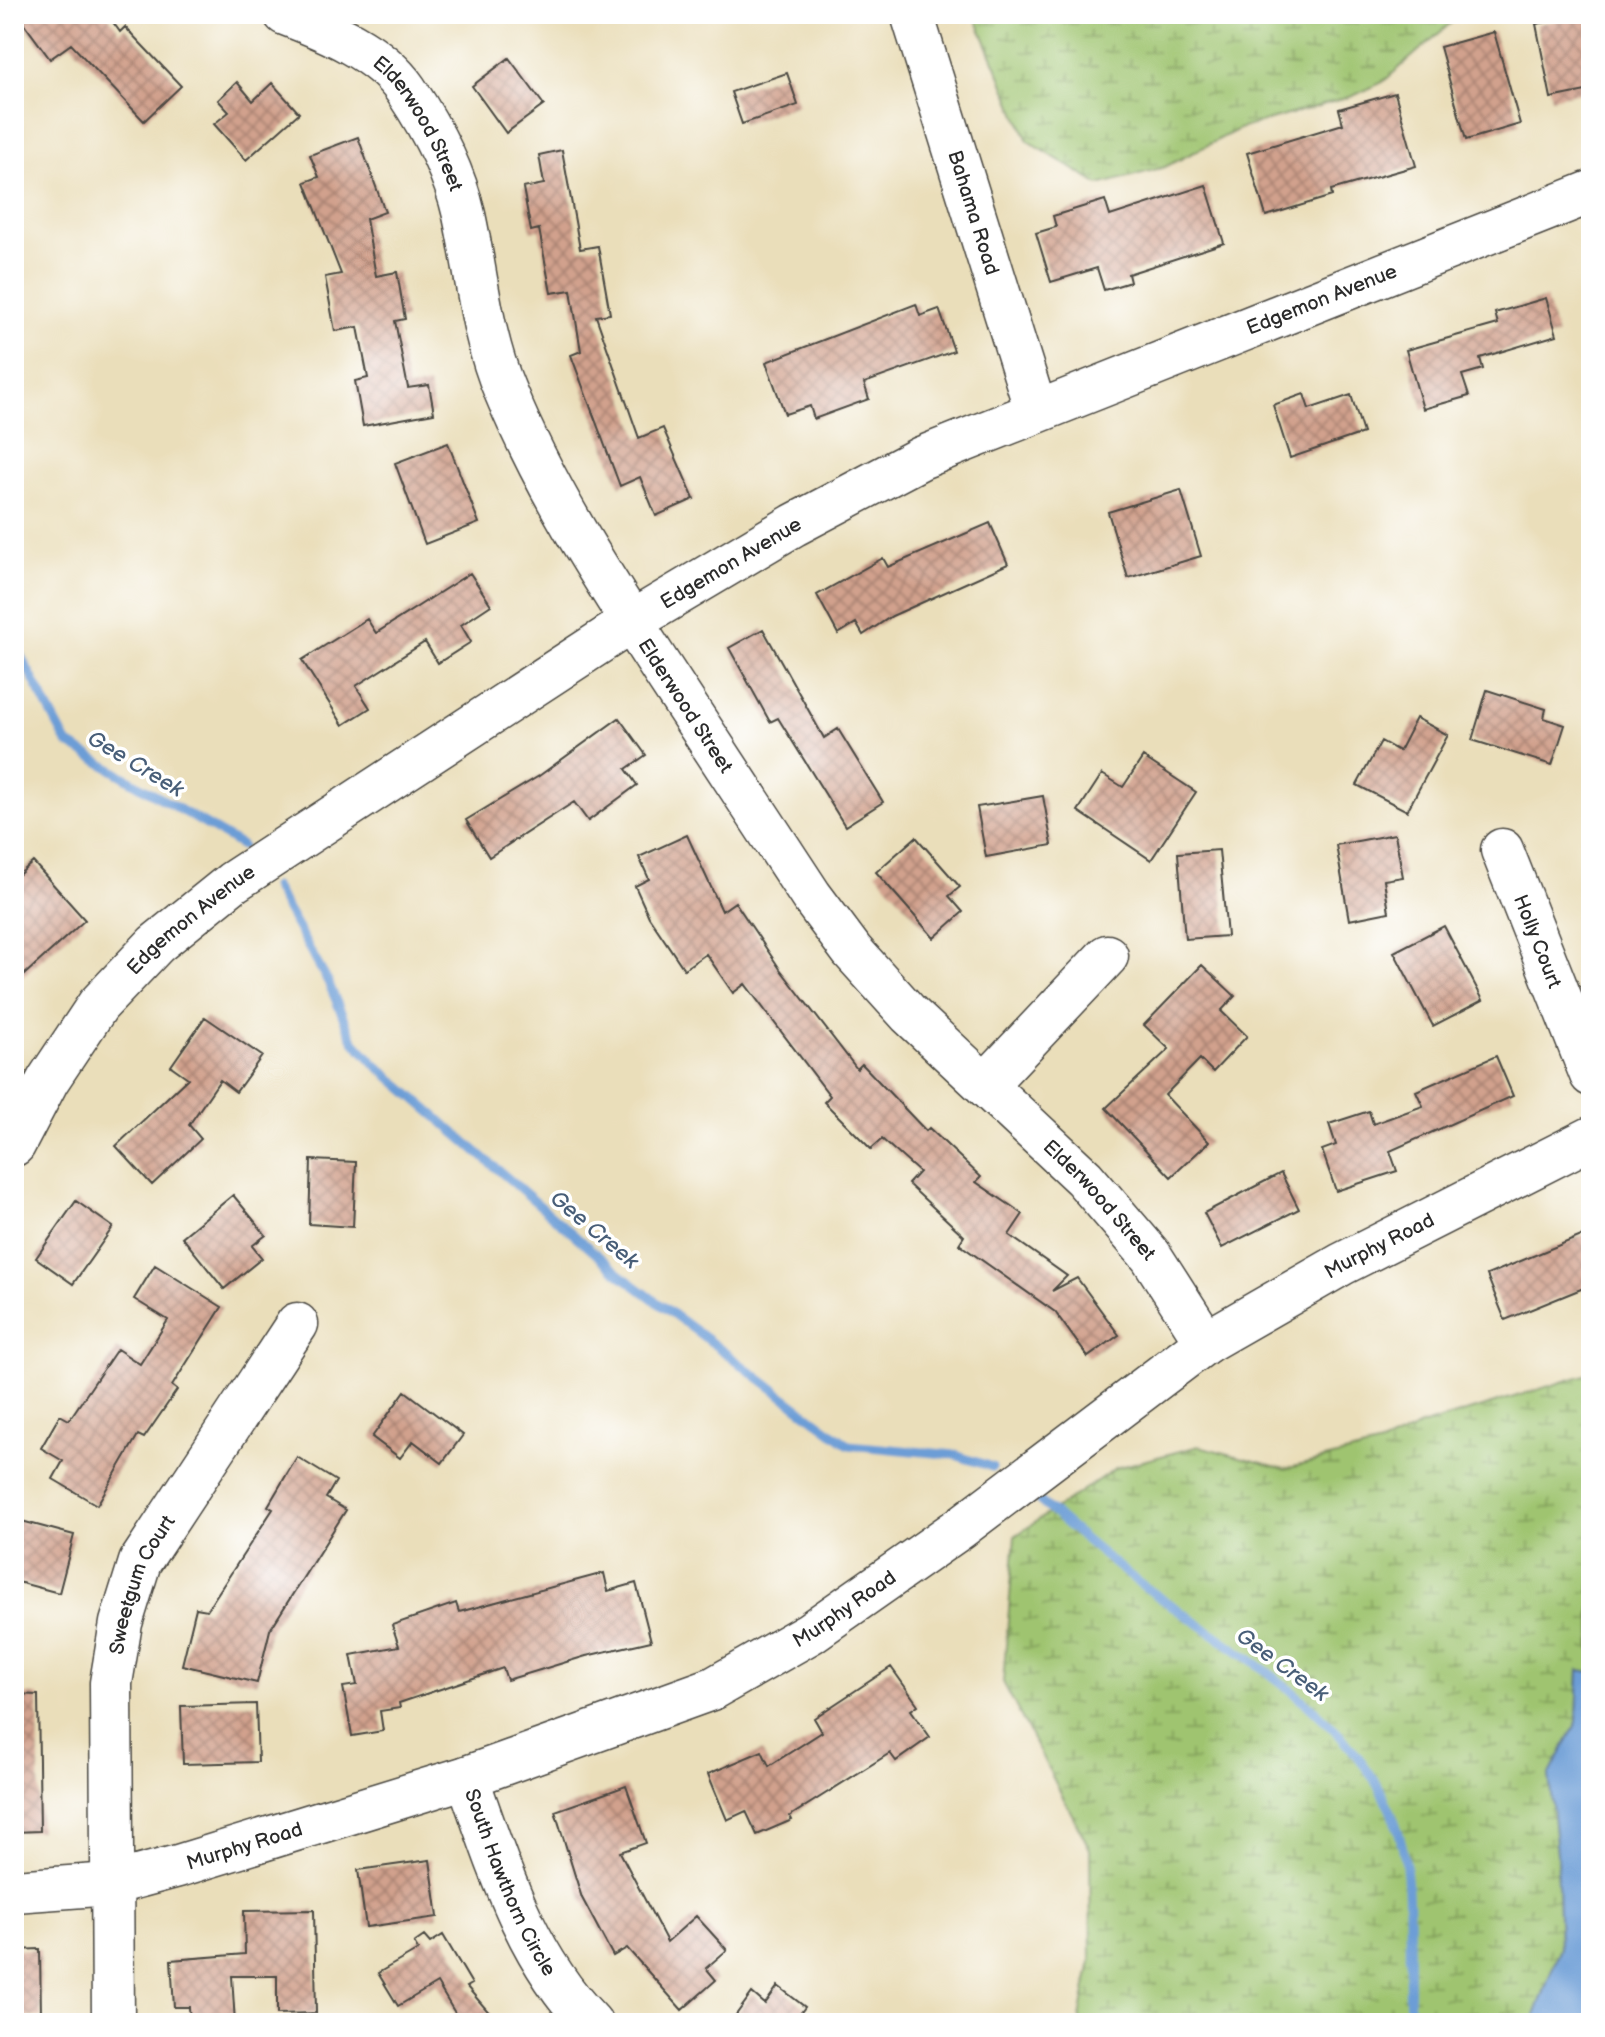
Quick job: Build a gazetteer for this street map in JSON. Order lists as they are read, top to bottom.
{
  "streets": {
    "street": [
      "Elderwood Street",
      "Bahama Road",
      "Edgemon Avenue",
      "Holly Court",
      "Murphy Road",
      "Sweetgum Court",
      "South Hawthorn Circle"
    ]
  },
  "crossings": [
    ["Elderwood Street", "Edgemon Avenue"],
    ["Elderwood Street", "Murphy Road"],
    ["Bahama Road", "Edgemon Avenue"],
    ["Murphy Road", "Sweetgum Court"],
    ["Murphy Road", "South Hawthorn Circle"]
  ],
  "water": ["Gee Creek"]
}
